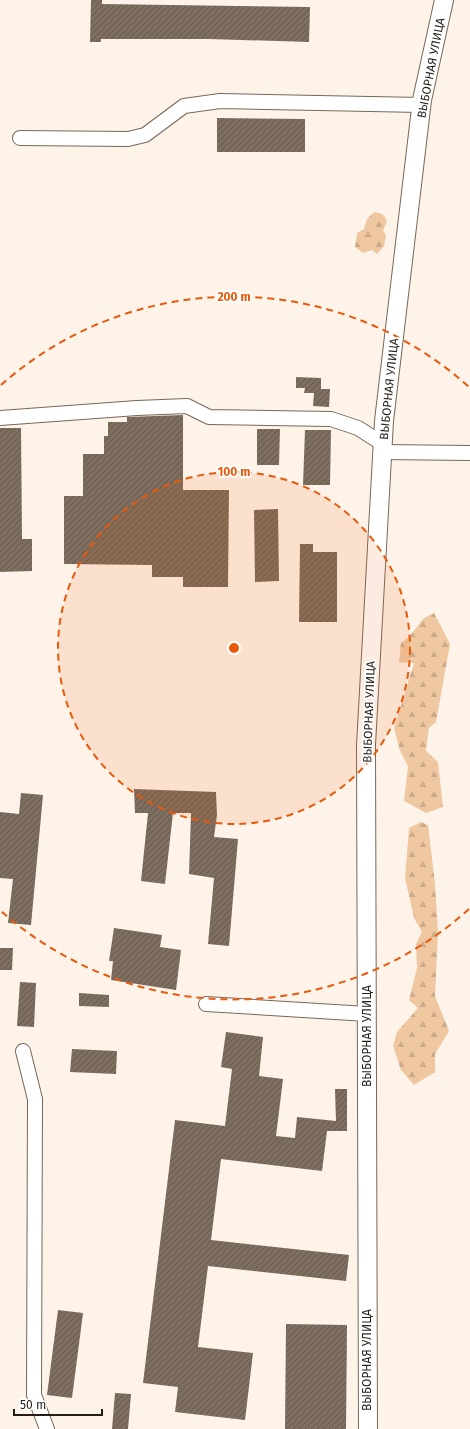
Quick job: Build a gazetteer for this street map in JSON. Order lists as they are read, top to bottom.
{
  "streets": {
    "main road": ["ВЫБОРНАЯ УЛИЦА"]
  },
  "scale_bar": "50 m",
  "rings": ["200 m", "100 m"]
}
